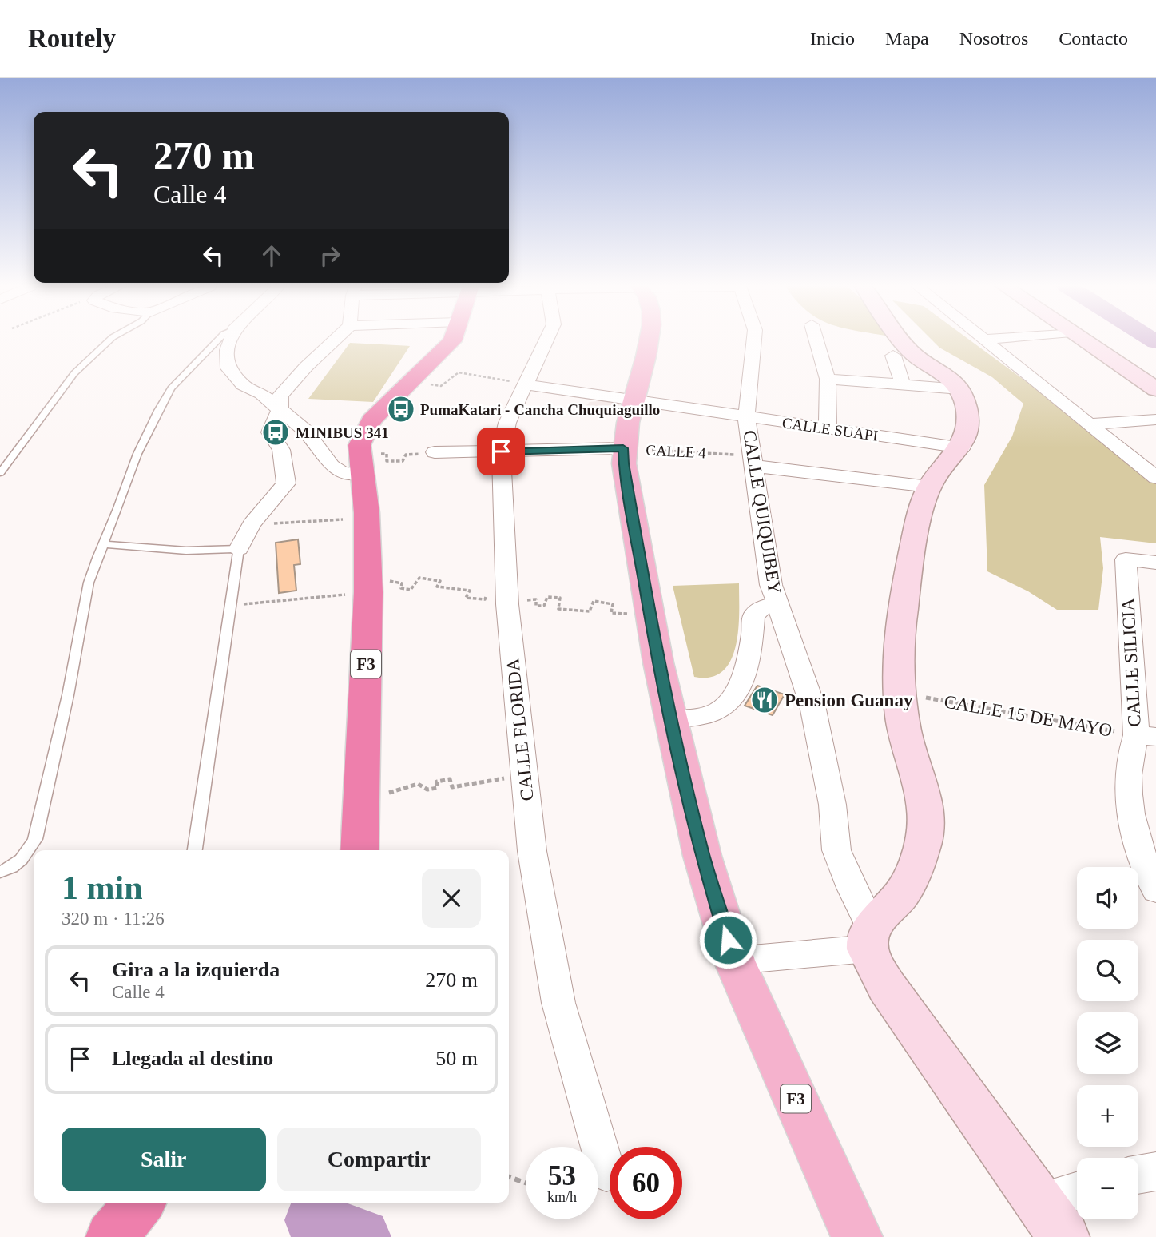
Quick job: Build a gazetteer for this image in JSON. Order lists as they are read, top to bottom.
{
  "streets": {
    "highway": ["F3"],
    "street": [
      "CALLE SUAPI",
      "CALLE 4",
      "CALLE QUIQUIBEY",
      "CALLE SILICIA",
      "CALLE FLORIDA"
    ],
    "path": ["CALLE 15 DE MAYO"]
  },
  "crossings": [
    ["CALLE SUAPI", "CALLE QUIQUIBEY"],
    ["CALLE SUAPI", "F3"],
    ["CALLE SUAPI", "CALLE FLORIDA"],
    ["CALLE 4", "CALLE QUIQUIBEY"],
    ["CALLE 4", "F3"],
    ["CALLE 4", "CALLE FLORIDA"],
    ["CALLE SILICIA", "CALLE 15 DE MAYO"]
  ],
  "places": {
    "bus stop": ["PumaKatari - Cancha Chuquiaguillo", "MINIBUS 341"],
    "restaurant": ["Pension Guanay"]
  },
  "page": {
    "header": "Routely",
    "nav": [
      "Inicio",
      "Mapa",
      "Nosotros",
      "Contacto"
    ],
    "turn": ["270 m", "Calle 4"],
    "heading": ["1 min", "320 m · 11:26"],
    "map_buttons": ["+", "−"],
    "list": [
      {
        "name": "Gira a la izquierda",
        "note": "Calle 4",
        "value": "270 m"
      },
      {
        "name": "Llegada al destino",
        "value": "50 m"
      }
    ],
    "buttons": ["Salir", "Compartir"],
    "speed": "53 km/h",
    "limit": "60"
  }
}
